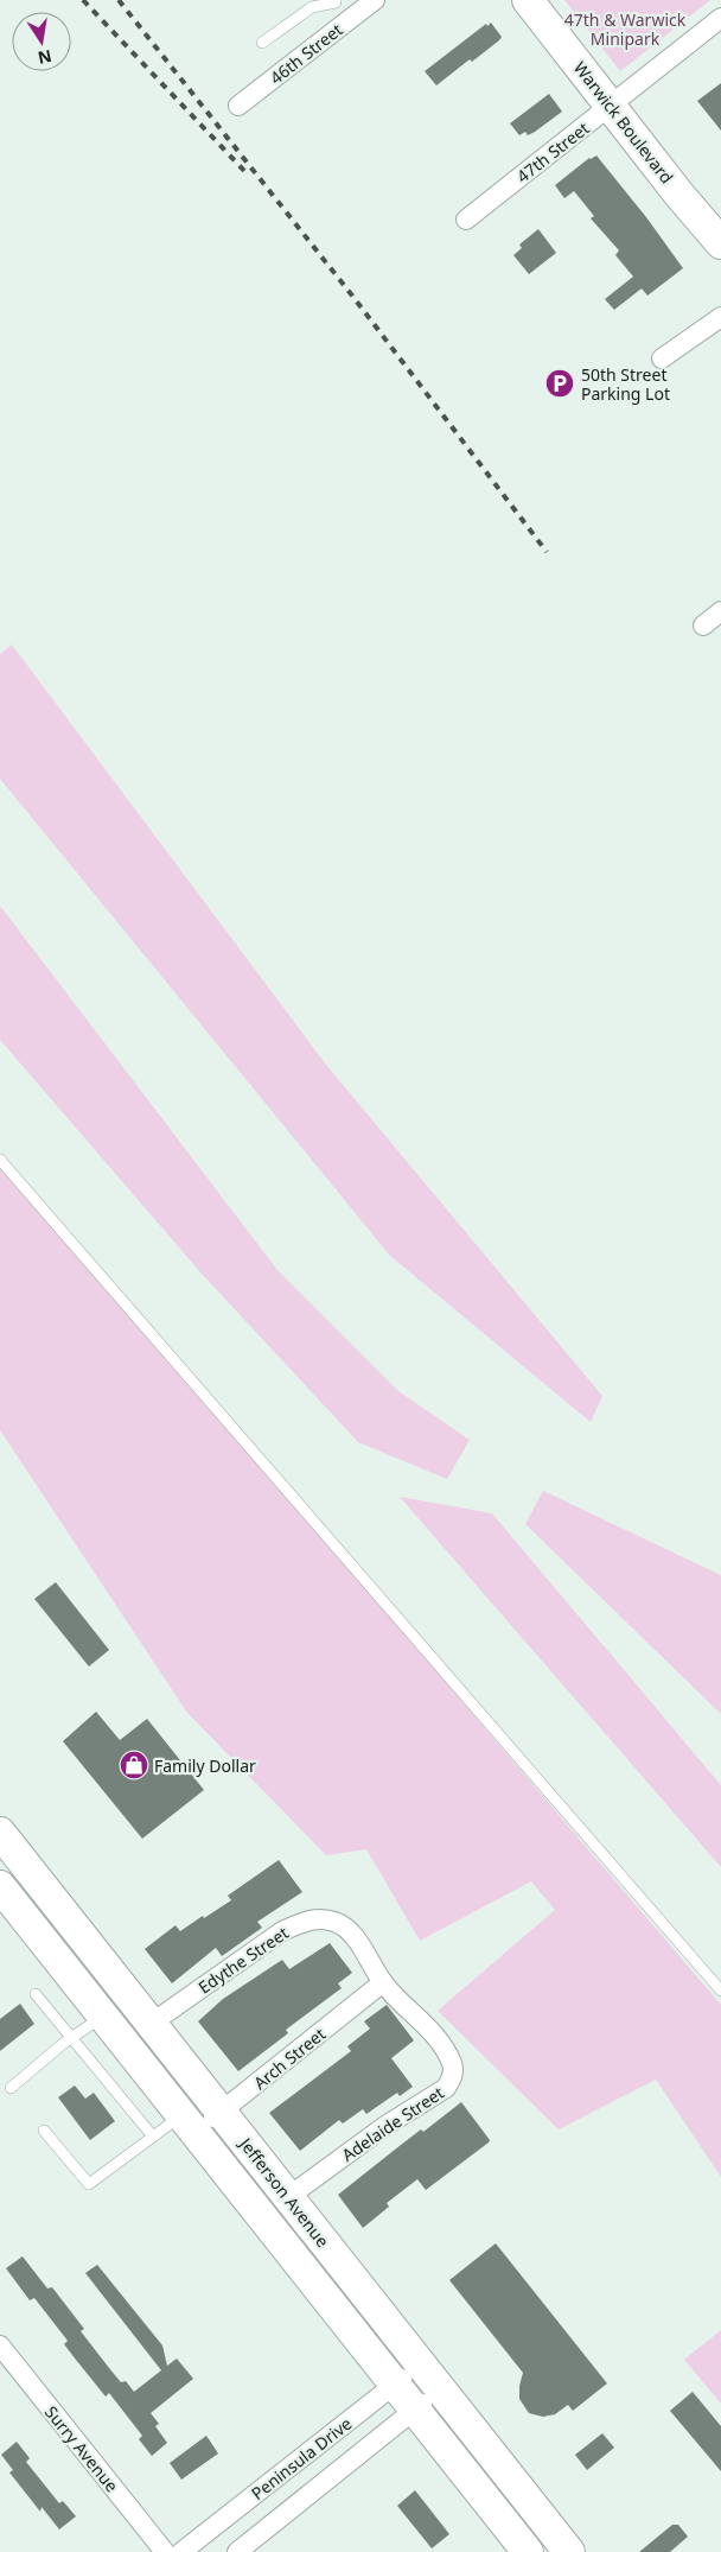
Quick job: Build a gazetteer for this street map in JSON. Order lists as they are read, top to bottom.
{
  "streets": {
    "main road": ["Warwick Boulevard", "Jefferson Avenue"],
    "street": [
      "46th Street",
      "47th Street",
      "Edythe Street",
      "Arch Street",
      "Adelaide Street",
      "Surry Avenue",
      "Peninsula Drive"
    ]
  },
  "crossings": [
    ["Warwick Boulevard", "47th Street"],
    ["Edythe Street", "Arch Street"],
    ["Edythe Street", "Adelaide Street"],
    ["Edythe Street", "Jefferson Avenue"],
    ["Arch Street", "Adelaide Street"],
    ["Arch Street", "Jefferson Avenue"],
    ["Adelaide Street", "Jefferson Avenue"],
    ["Jefferson Avenue", "Peninsula Drive"]
  ],
  "parks": ["47th & Warwick Minipark"],
  "places": {
    "parking": ["50th Street Parking Lot"],
    "shop": ["Family Dollar"]
  },
  "north": "bottom"
}
